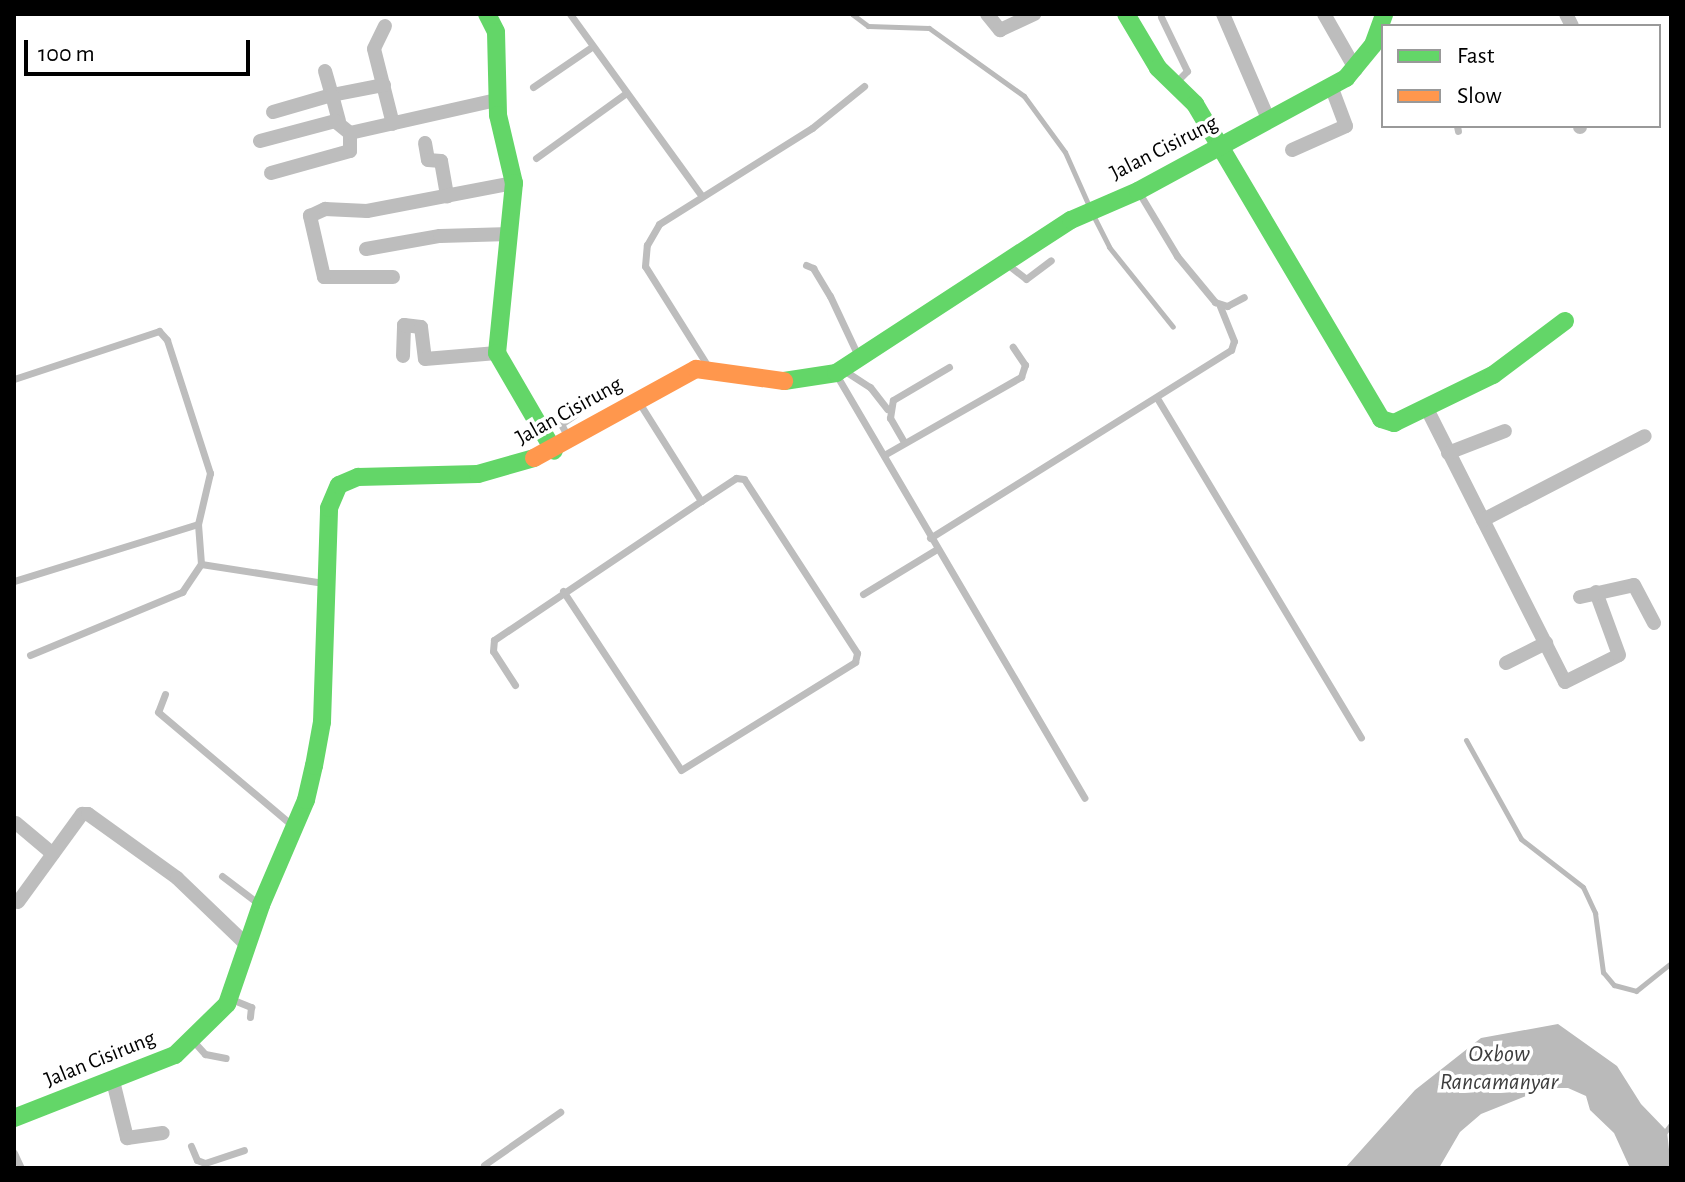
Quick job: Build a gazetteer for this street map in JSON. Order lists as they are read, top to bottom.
{
  "streets": {
    "main road": ["Jalan Cisirung"]
  },
  "water": ["Oxbow Rancamanyar"],
  "legend": ["Fast", "Slow"],
  "scale_bar": "100 m"
}
